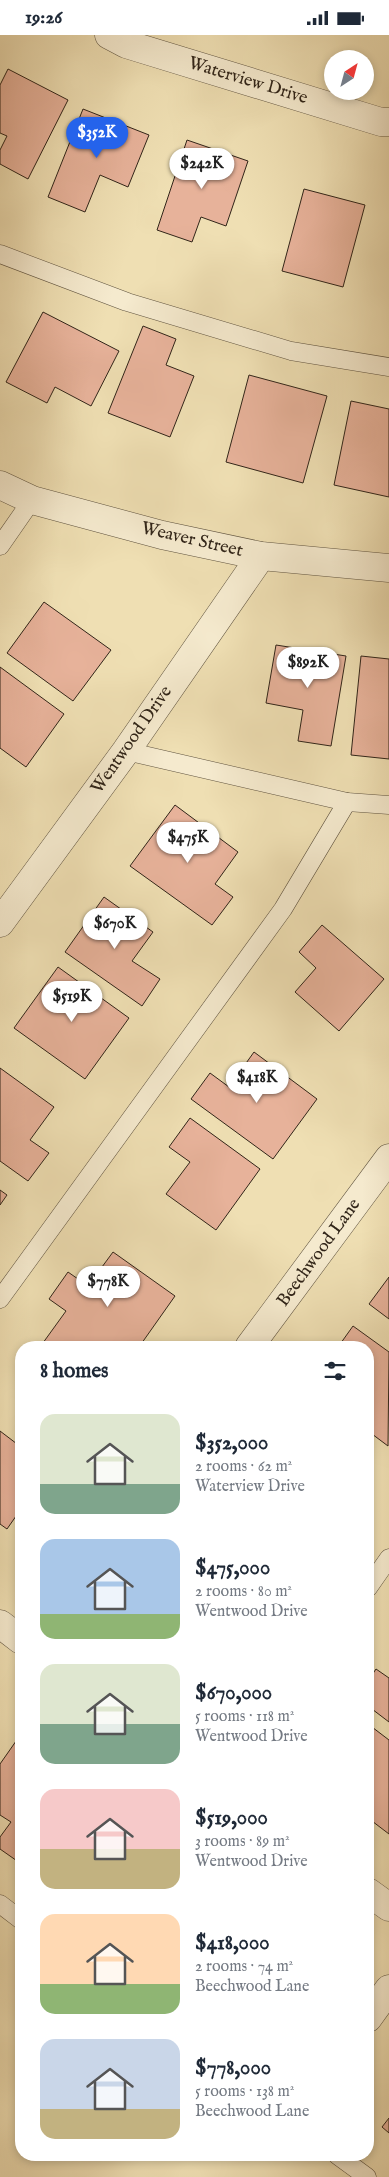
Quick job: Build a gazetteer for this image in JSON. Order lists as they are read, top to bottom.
{
  "streets": {
    "street": [
      "Waterview Drive",
      "Weaver Street",
      "Wentwood Drive",
      "Beechwood Lane"
    ]
  },
  "crossings": [
    ["Weaver Street", "Wentwood Drive"]
  ],
  "north": "top right",
  "page": {
    "status": "19:26",
    "price": [
      "$352K",
      "$242K",
      "$892K",
      "$475K",
      "$670K",
      "$519K",
      "$418K",
      "$778K"
    ],
    "heading": "8 homes",
    "list": [
      {
        "name": "$352,000",
        "note": "2 rooms · 62 m² · Waterview Drive"
      },
      {
        "name": "$475,000",
        "note": "2 rooms · 80 m² · Wentwood Drive"
      },
      {
        "name": "$670,000",
        "note": "5 rooms · 118 m² · Wentwood Drive"
      },
      {
        "name": "$519,000",
        "note": "3 rooms · 89 m² · Wentwood Drive"
      },
      {
        "name": "$418,000",
        "note": "2 rooms · 74 m² · Beechwood Lane"
      },
      {
        "name": "$778,000",
        "note": "5 rooms · 138 m² · Beechwood Lane"
      }
    ]
  }
}
